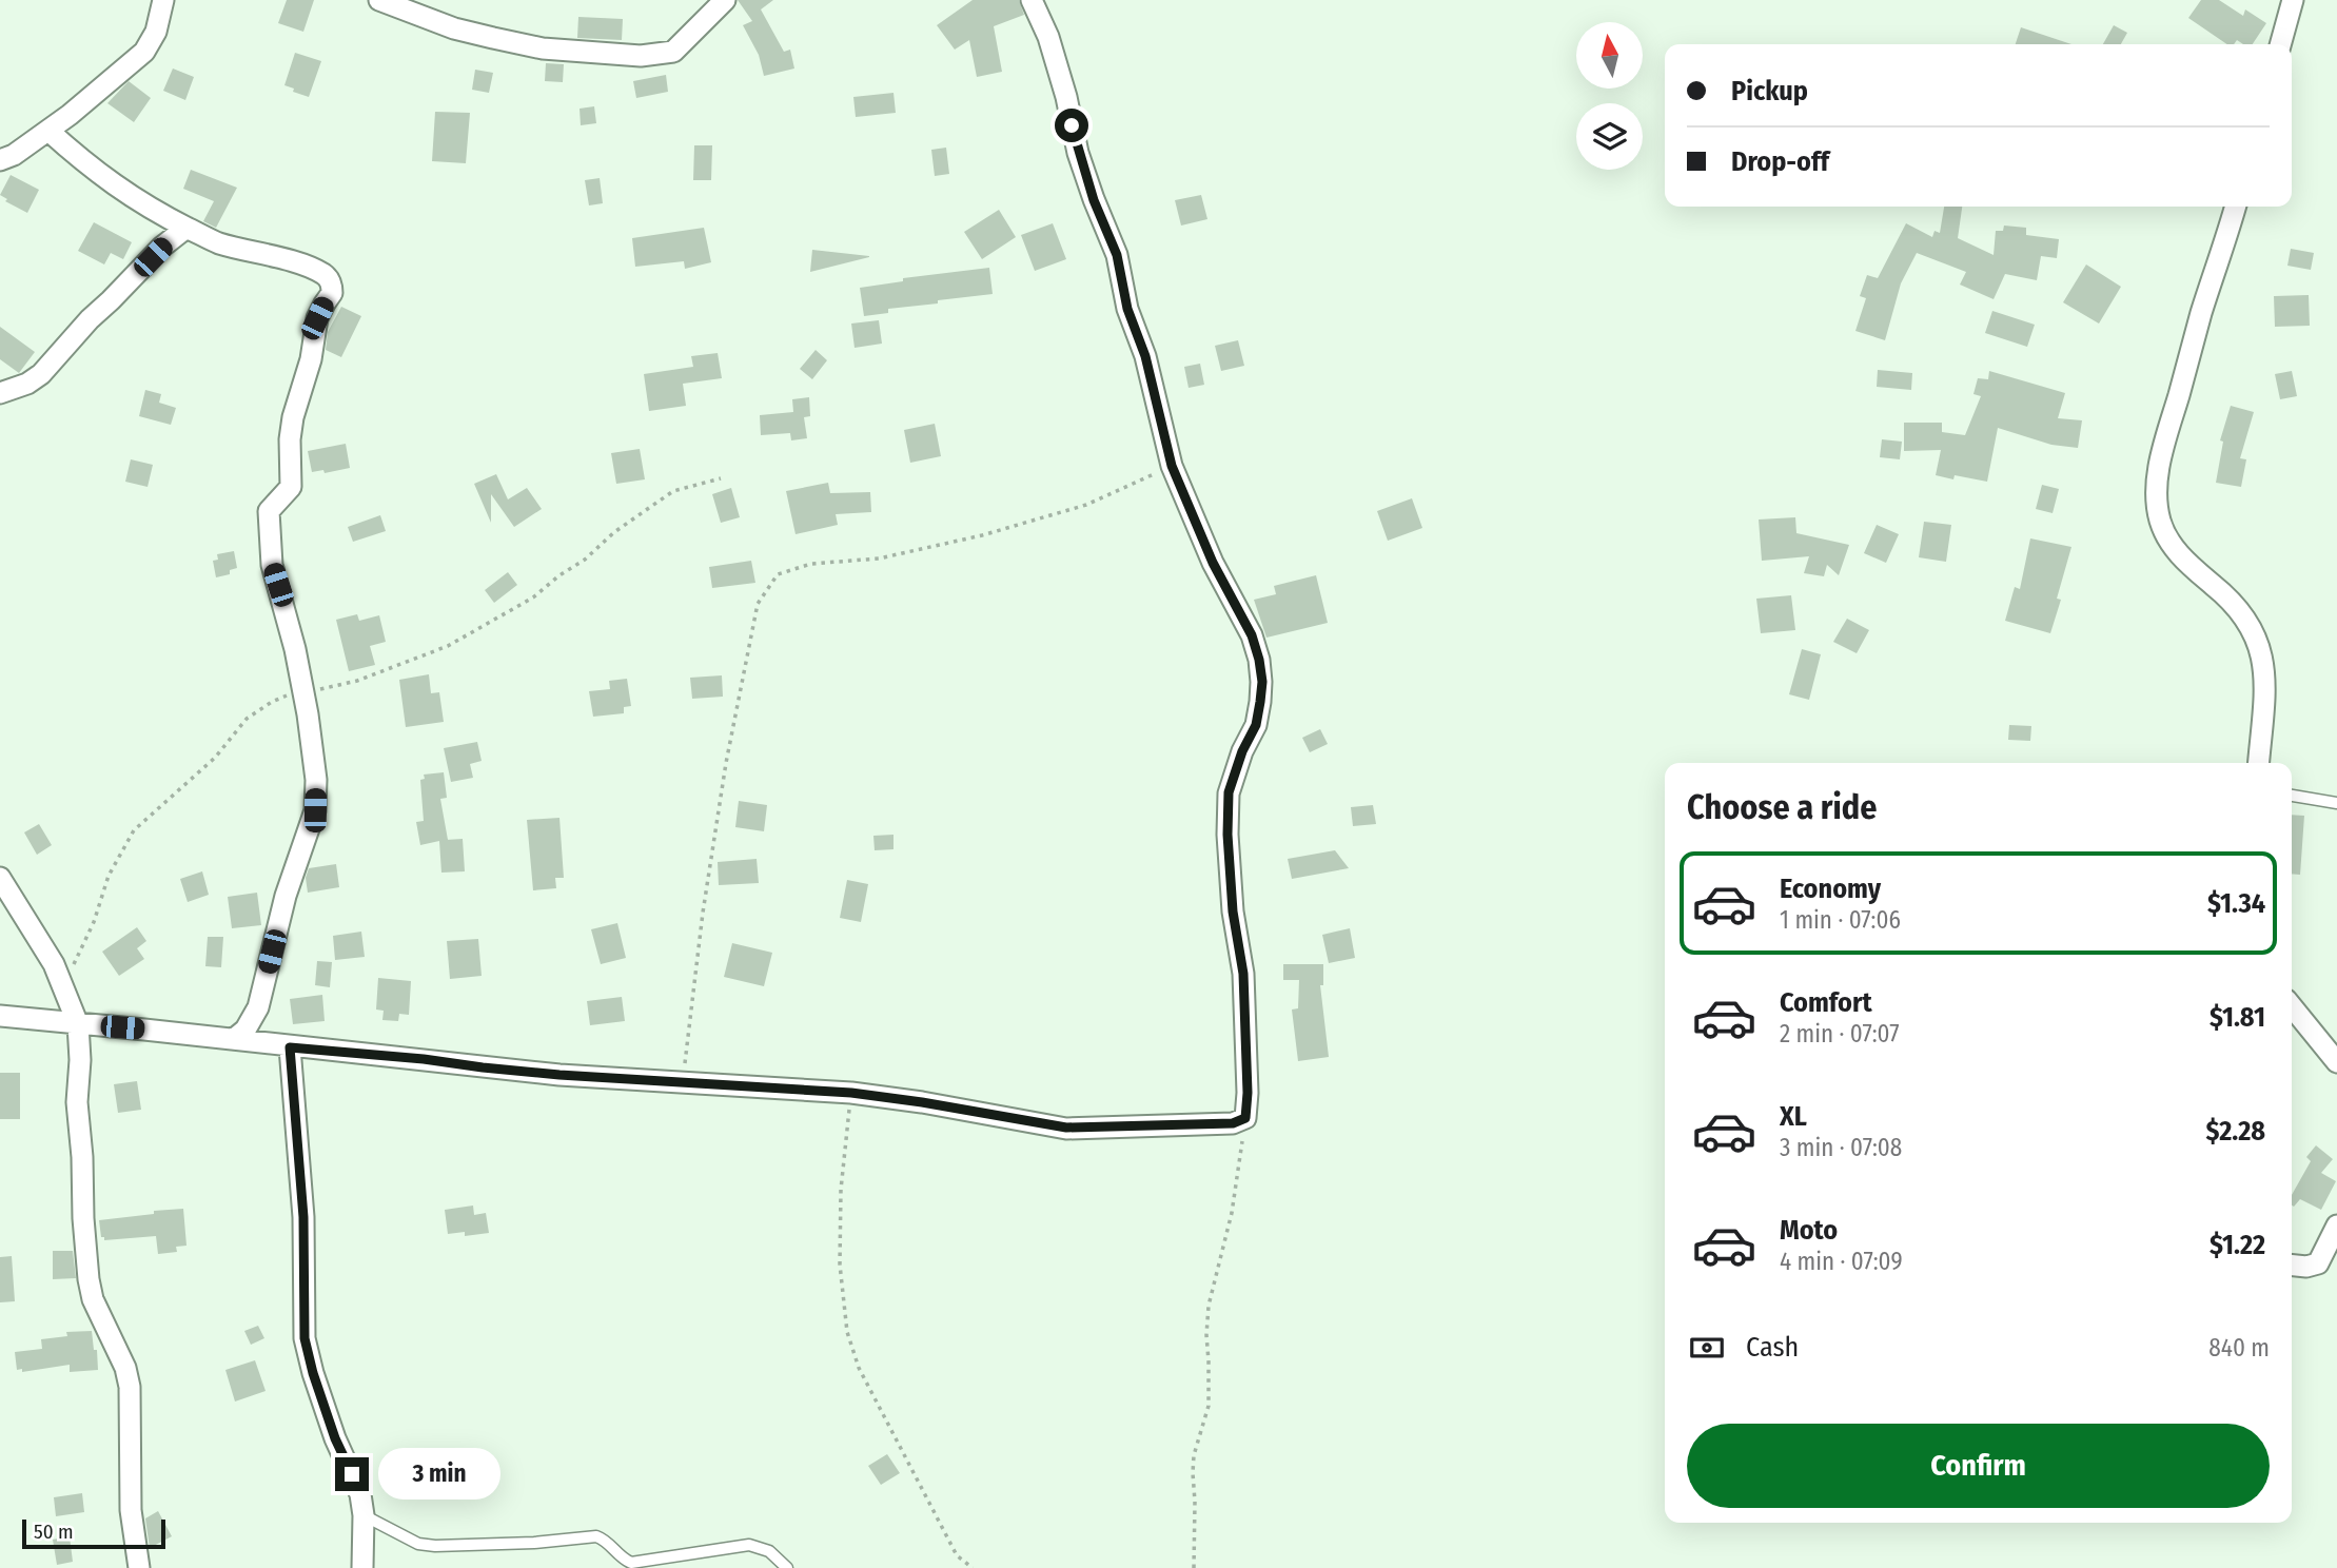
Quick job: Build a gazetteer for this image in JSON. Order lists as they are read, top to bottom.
{
  "scale_bar": "50 m",
  "north": "top",
  "page": {
    "banner": ["Pickup", "Drop-off"],
    "heading": "Choose a ride",
    "list": [
      {
        "name": "Economy",
        "note": "1 min · 07:06",
        "value": "$1.34"
      },
      {
        "name": "Comfort",
        "note": "2 min · 07:07",
        "value": "$1.81"
      },
      {
        "name": "XL",
        "note": "3 min · 07:08",
        "value": "$2.28"
      },
      {
        "name": "Moto",
        "note": "4 min · 07:09",
        "value": "$1.22"
      }
    ],
    "pay": ["Cash", "840 m"],
    "buttons": "Confirm",
    "bubble": "3 min",
    "scale": "50 m"
  }
}
